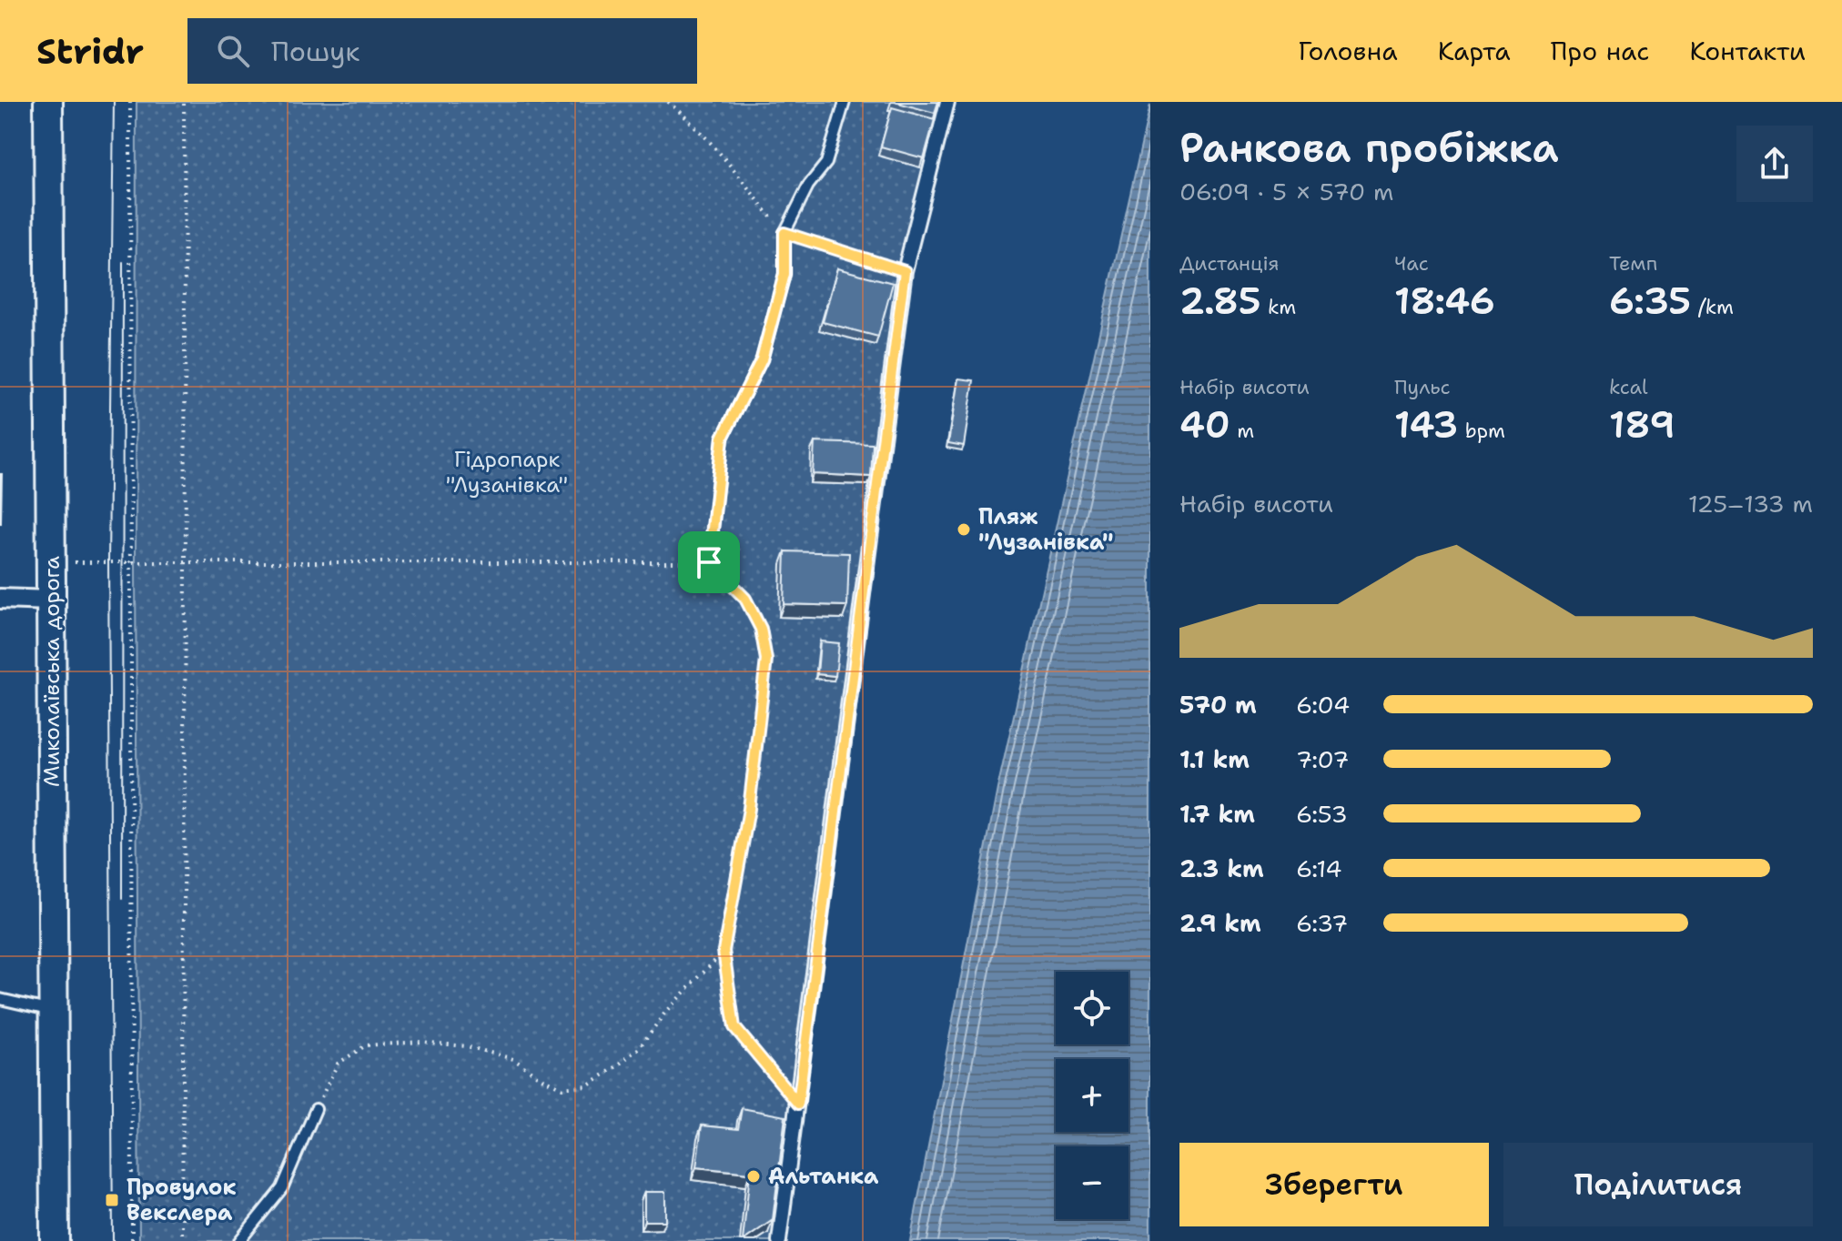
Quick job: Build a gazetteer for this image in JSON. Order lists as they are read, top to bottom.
{
  "streets": {
    "main road": ["Миколаївська дорога"]
  },
  "parks": ["Гідропарк \"Лузанівка\""],
  "places": {
    "other": ["Пляж \"Лузанівка\"", "Альтанка"],
    "transit": ["Провулок Векслера"]
  },
  "page": {
    "header": "Stridr",
    "search": "Пошук",
    "nav": [
      "Головна",
      "Карта",
      "Про нас",
      "Контакти"
    ],
    "heading": ["Ранкова пробіжка", "06:09 · 5 × 570 m"],
    "stats": [
      ["Дистанція", "2.85 km"],
      ["Час", "18:46"],
      ["Темп", "6:35 /km"],
      ["Набір висоти", "40 m"],
      ["Пульс", "143 bpm"],
      ["kcal", "189"]
    ],
    "chart": ["Набір висоти", "125–133 m"],
    "list": [
      {
        "name": "570 m",
        "note": "6:04"
      },
      {
        "name": "1.1 km",
        "note": "7:07"
      },
      {
        "name": "1.7 km",
        "note": "6:53"
      },
      {
        "name": "2.3 km",
        "note": "6:14"
      },
      {
        "name": "2.9 km",
        "note": "6:37"
      }
    ],
    "map_buttons": ["+", "−"],
    "buttons": ["Зберегти", "Поділитися"]
  }
}
